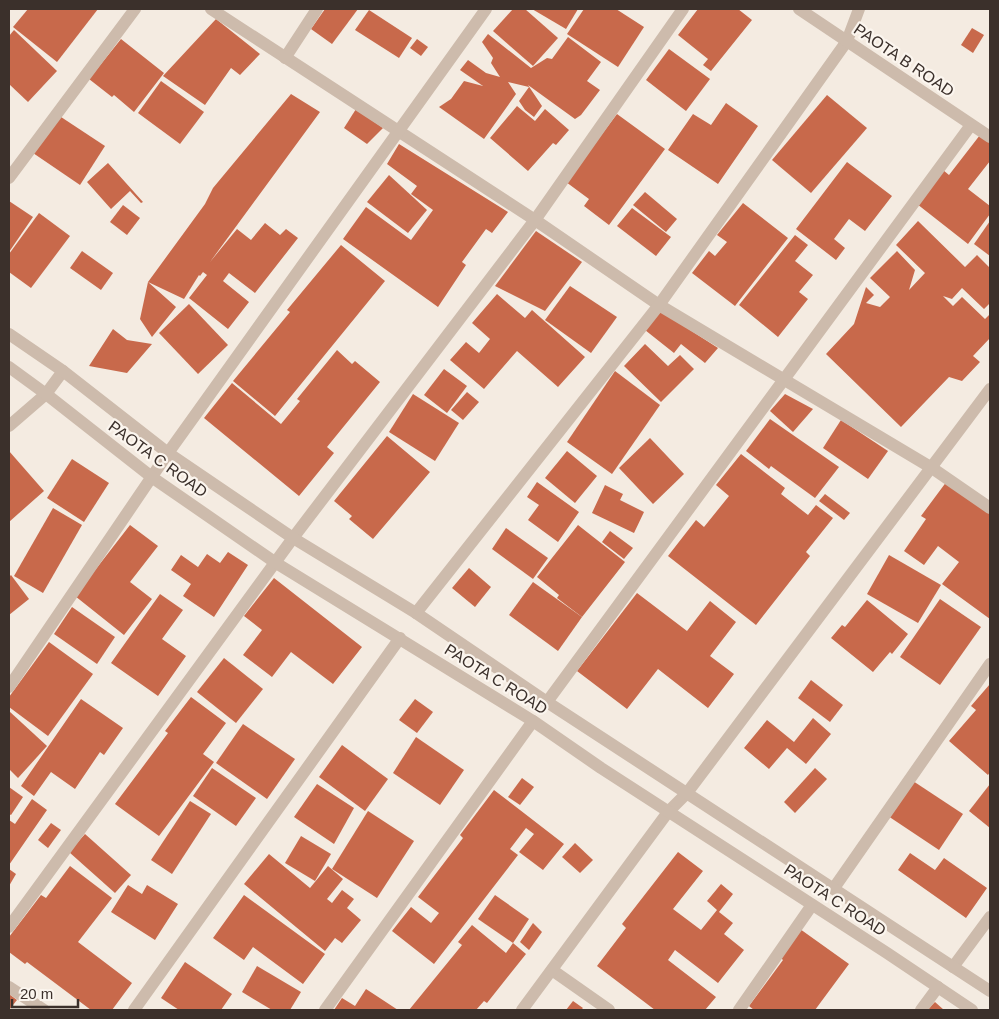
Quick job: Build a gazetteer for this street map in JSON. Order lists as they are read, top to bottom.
{
  "streets": {
    "street": ["PAOTA B ROAD", "PAOTA C ROAD"]
  },
  "scale_bar": "20 m"
}
